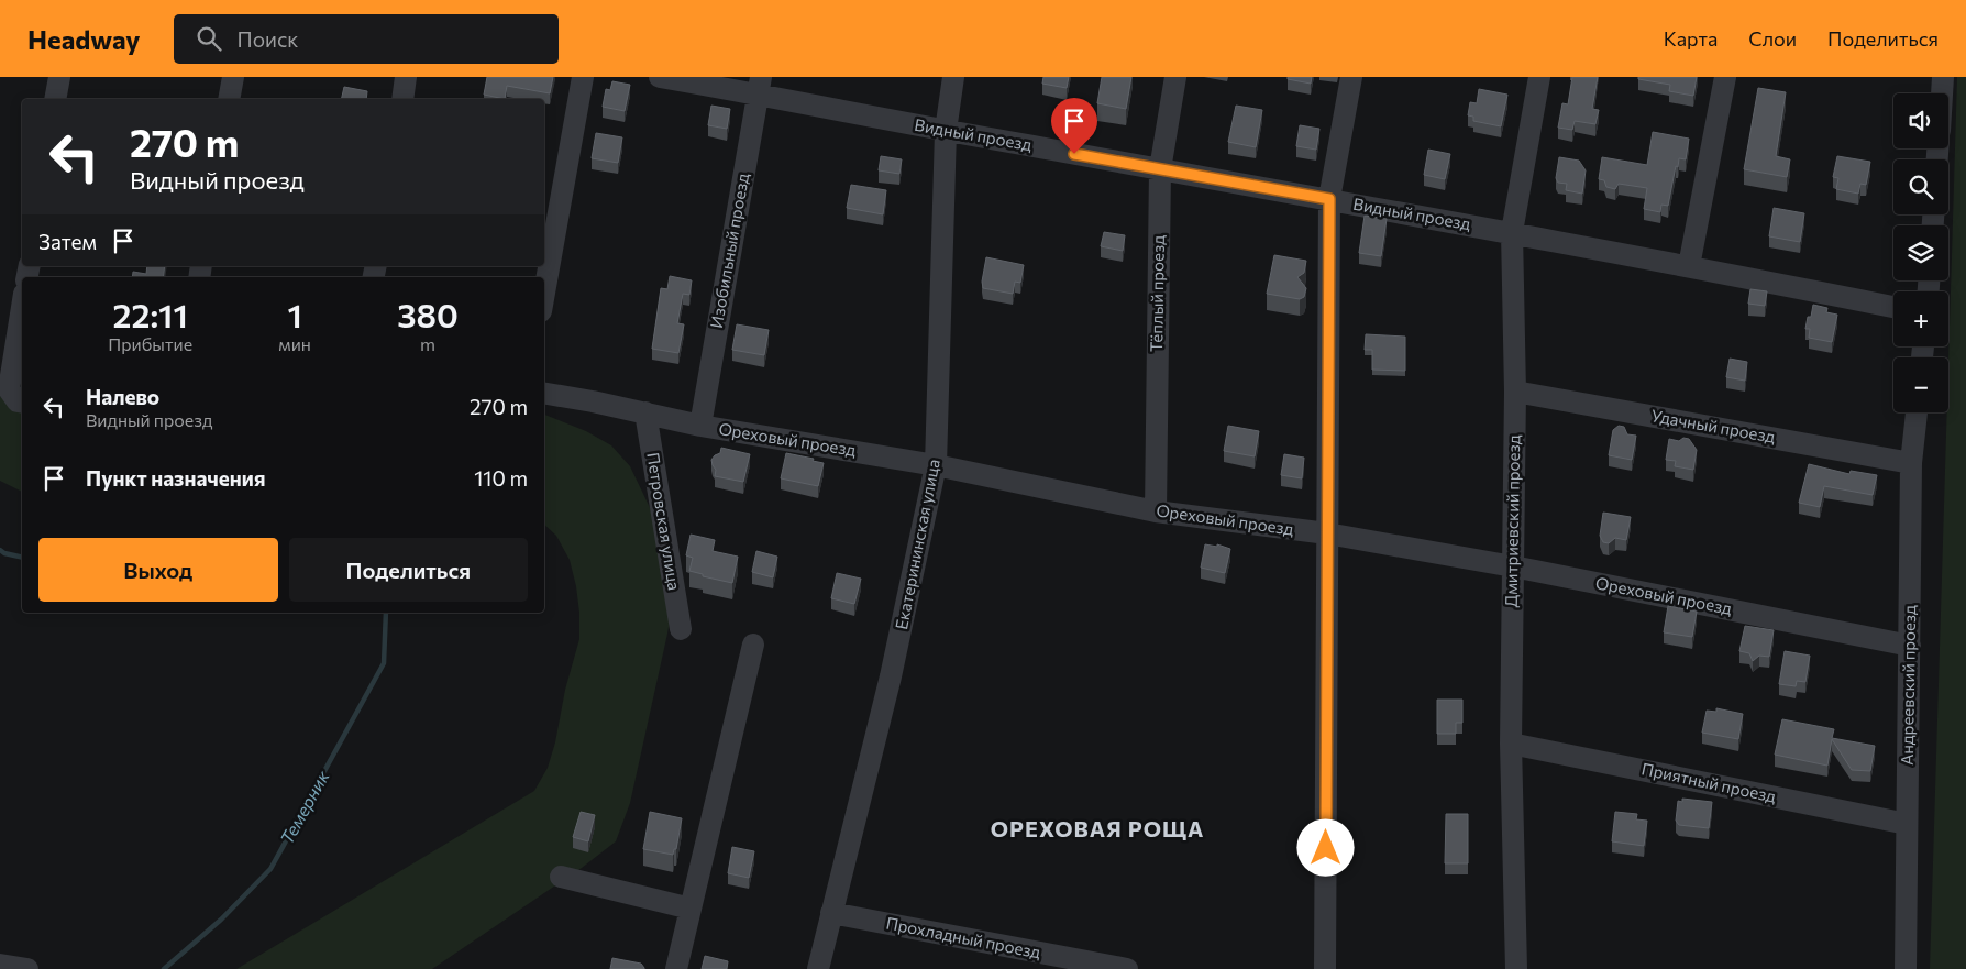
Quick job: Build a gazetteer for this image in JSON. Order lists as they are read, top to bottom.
{
  "streets": {
    "street": [
      "Видный проезд",
      "Изобильный проезд",
      "Тёплый проезд",
      "Удачный проезд",
      "Ореховый проезд",
      "Петровская улица",
      "Дмитриевский проезд",
      "Екатерининская улица",
      "Андреевский проезд",
      "Приятный проезд",
      "Прохладный проезд"
    ]
  },
  "crossings": [
    ["Видный проезд", "Изобильный проезд"],
    ["Видный проезд", "Тёплый проезд"],
    ["Видный проезд", "Дмитриевский проезд"],
    ["Видный проезд", "Екатерининская улица"],
    ["Изобильный проезд", "Ореховый проезд"],
    ["Тёплый проезд", "Ореховый проезд"],
    ["Удачный проезд", "Дмитриевский проезд"],
    ["Удачный проезд", "Андреевский проезд"],
    ["Ореховый проезд", "Петровская улица"],
    ["Ореховый проезд", "Дмитриевский проезд"],
    ["Ореховый проезд", "Екатерининская улица"],
    ["Ореховый проезд", "Андреевский проезд"],
    ["Дмитриевский проезд", "Приятный проезд"],
    ["Екатерининская улица", "Прохладный проезд"],
    ["Андреевский проезд", "Приятный проезд"]
  ],
  "districts": ["ОРЕХОВАЯ РОЩА"],
  "water": ["Темерник"],
  "page": {
    "header": "Headway",
    "search": "Поиск",
    "nav": ["Карта", "Слои", "Поделиться"],
    "map_buttons": ["+", "−"],
    "turn": ["270 m", "Видный проезд"],
    "then": "Затем",
    "eta": [
      "22:11",
      "Прибытие",
      "1",
      "мин",
      "380",
      "m"
    ],
    "list": [
      {
        "name": "Налево",
        "note": "Видный проезд",
        "value": "270 m"
      },
      {
        "name": "Пункт назначения",
        "value": "110 m"
      }
    ],
    "buttons": ["Выход", "Поделиться"]
  }
}
